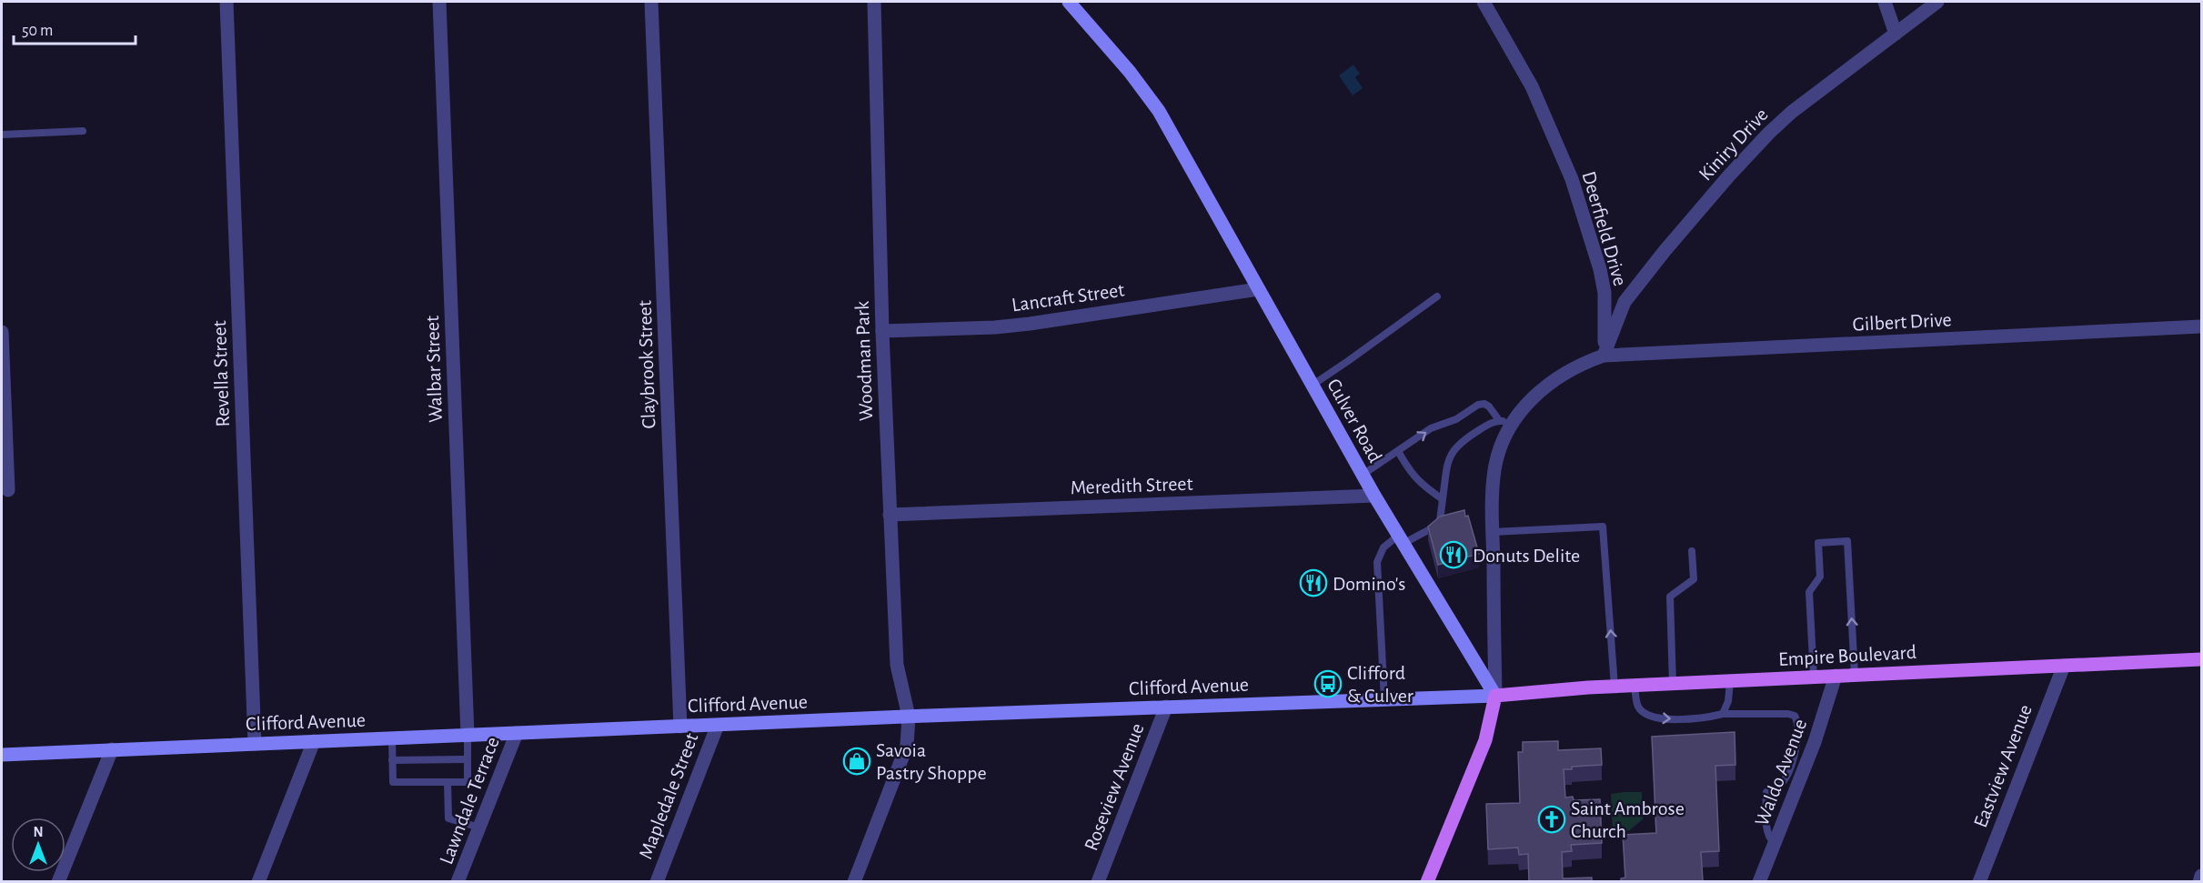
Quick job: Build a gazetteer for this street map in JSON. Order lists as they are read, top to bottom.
{
  "streets": {
    "main road": ["Culver Road", "Empire Boulevard", "Clifford Avenue"],
    "street": [
      "Kiniry Drive",
      "Deerfield Drive",
      "Lancraft Street",
      "Gilbert Drive",
      "Woodman Park",
      "Claybrook Street",
      "Walbar Street",
      "Revella Street",
      "Meredith Street",
      "Eastview Avenue",
      "Waldo Avenue",
      "Roseview Avenue",
      "Mapledale Street",
      "Lawndale Terrace"
    ]
  },
  "crossings": [
    ["Kiniry Drive", "Deerfield Drive"],
    ["Kiniry Drive", "Gilbert Drive"],
    ["Deerfield Drive", "Gilbert Drive"],
    ["Lancraft Street", "Woodman Park"],
    ["Lancraft Street", "Culver Road"],
    ["Woodman Park", "Meredith Street"],
    ["Woodman Park", "Clifford Avenue"],
    ["Claybrook Street", "Clifford Avenue"],
    ["Walbar Street", "Clifford Avenue"],
    ["Revella Street", "Clifford Avenue"],
    ["Culver Road", "Meredith Street"],
    ["Culver Road", "Empire Boulevard"],
    ["Culver Road", "Clifford Avenue"],
    ["Empire Boulevard", "Clifford Avenue"],
    ["Empire Boulevard", "Eastview Avenue"],
    ["Empire Boulevard", "Waldo Avenue"],
    ["Clifford Avenue", "Roseview Avenue"],
    ["Clifford Avenue", "Mapledale Street"],
    ["Clifford Avenue", "Lawndale Terrace"]
  ],
  "places": {
    "restaurant": ["Donuts Delite", "Domino's"],
    "bus stop": ["Clifford & Culver"],
    "shop": ["Savoia Pastry Shoppe"],
    "church": ["Saint Ambrose Church"]
  },
  "scale_bar": "50 m",
  "north": "top"
}
